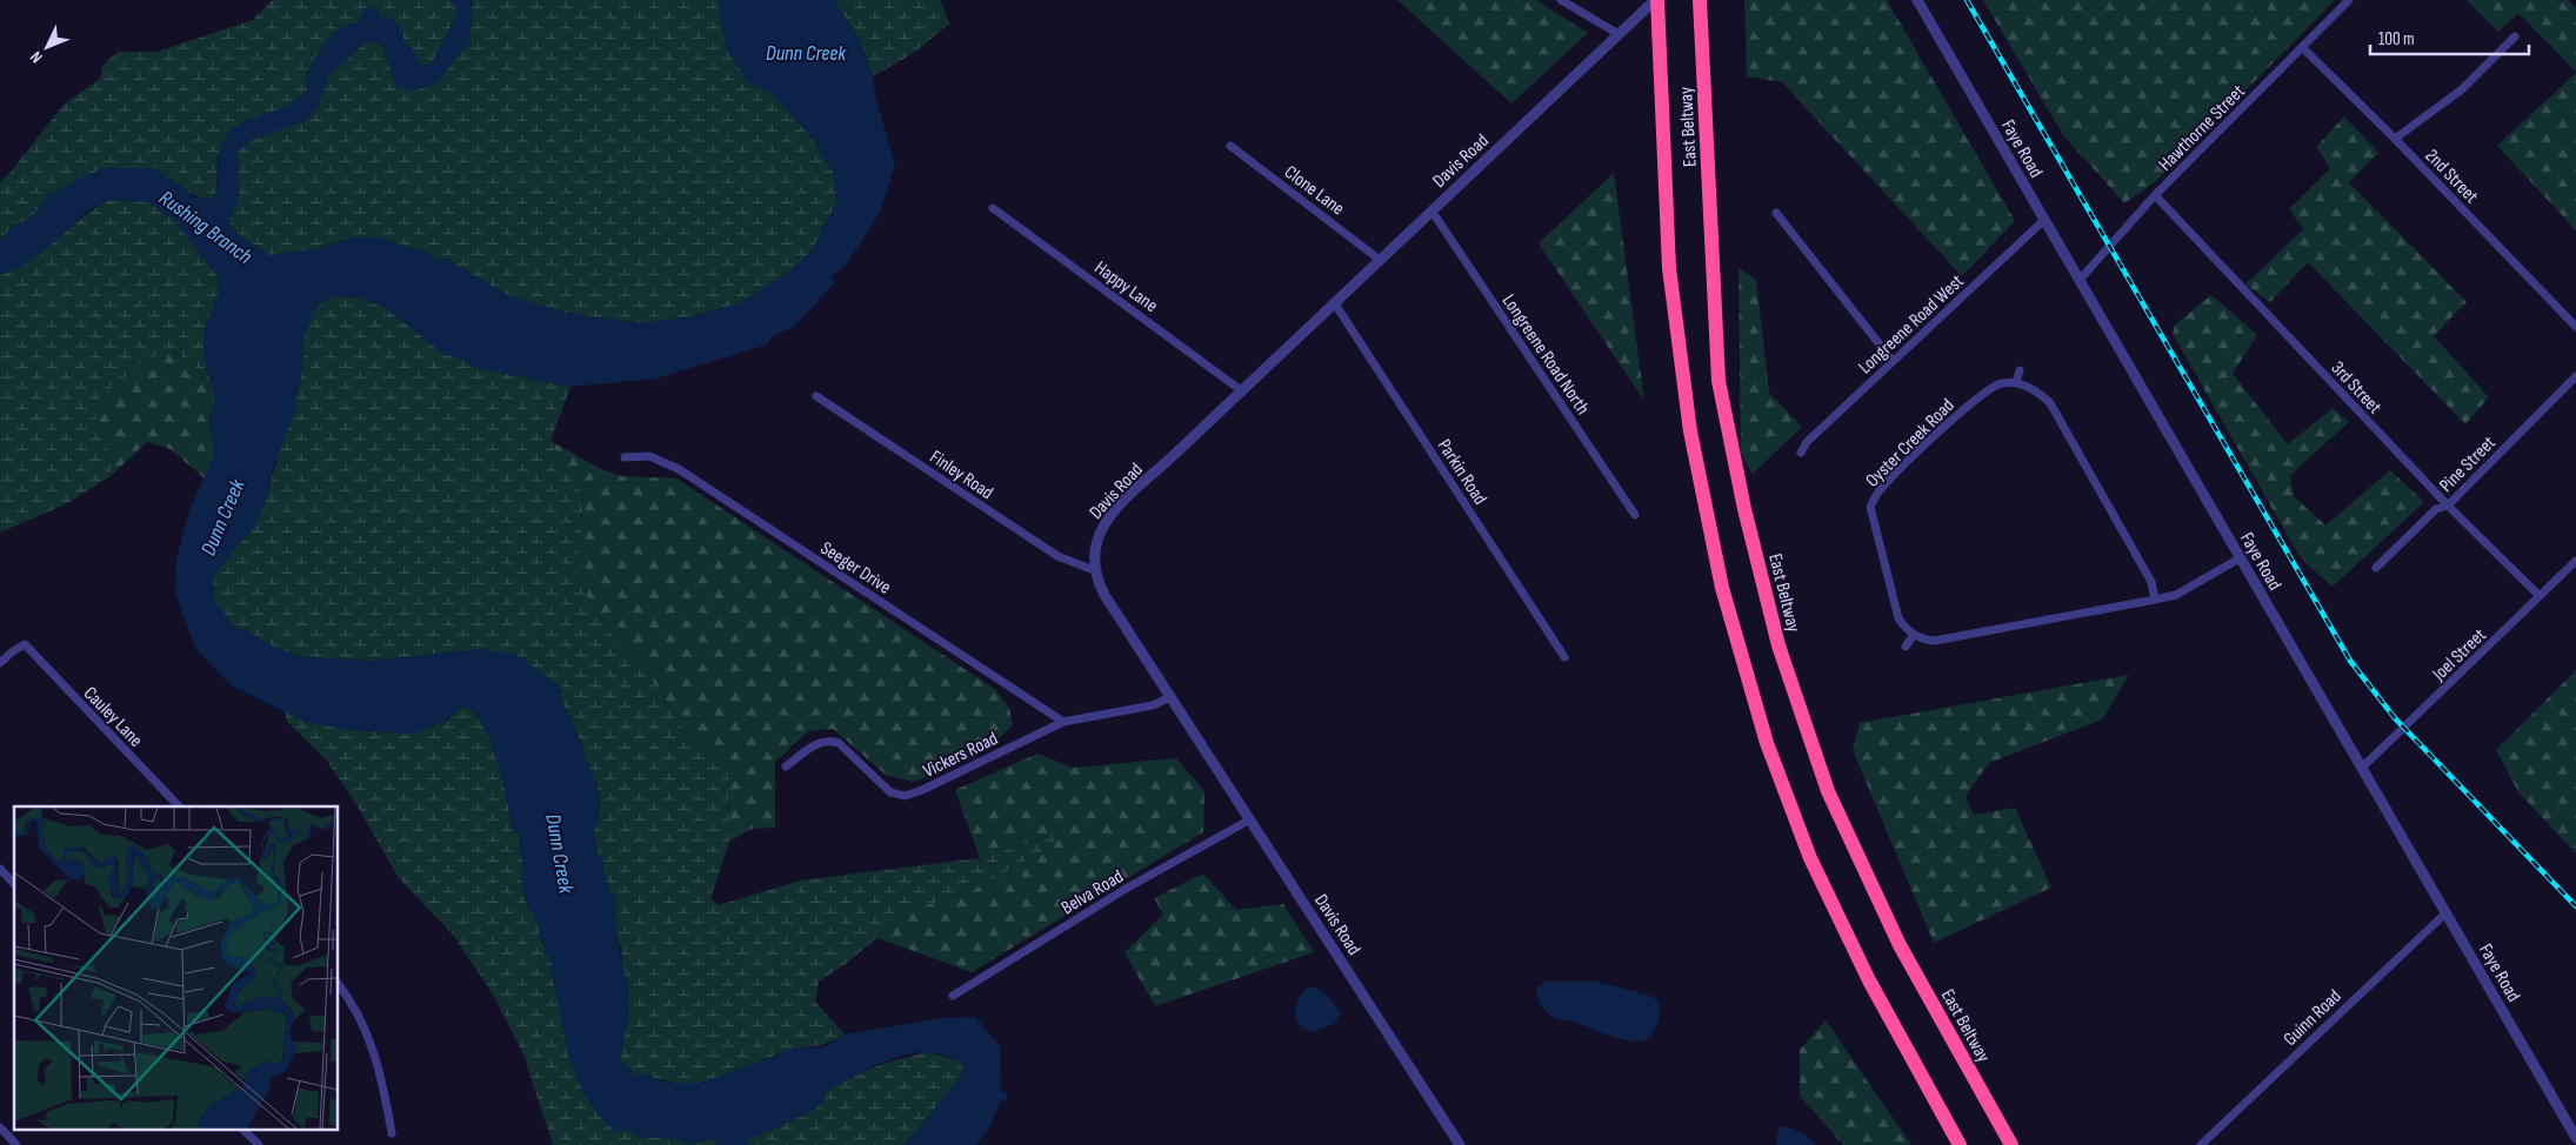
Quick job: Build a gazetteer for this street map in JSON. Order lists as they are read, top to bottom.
{
  "streets": {
    "highway": ["East Beltway"],
    "street": [
      "Hawthorne Street",
      "Faye Road",
      "Davis Road",
      "2nd Street",
      "Clone Lane",
      "Happy Lane",
      "Longreene Road West",
      "Longreene Road North",
      "3rd Street",
      "Oyster Creek Road",
      "Pine Street",
      "Parkin Road",
      "Finley Road",
      "Seeger Drive",
      "Joel Street",
      "Cauley Lane",
      "Vickers Road",
      "Belva Road",
      "Guinn Road"
    ]
  },
  "crossings": [
    ["East Beltway", "Davis Road"],
    ["Hawthorne Street", "Faye Road"],
    ["Hawthorne Street", "2nd Street"],
    ["Hawthorne Street", "3rd Street"],
    ["Faye Road", "Longreene Road West"],
    ["Faye Road", "Joel Street"],
    ["Faye Road", "Guinn Road"],
    ["Davis Road", "Clone Lane"],
    ["Davis Road", "Happy Lane"],
    ["Davis Road", "Longreene Road North"],
    ["Davis Road", "Parkin Road"],
    ["Davis Road", "Finley Road"],
    ["Davis Road", "Vickers Road"],
    ["Davis Road", "Belva Road"],
    ["3rd Street", "Pine Street"],
    ["3rd Street", "Joel Street"],
    ["Seeger Drive", "Vickers Road"]
  ],
  "water": ["Dunn Creek", "Rushing Branch"],
  "scale_bar": "100 m",
  "north": "bottom left"
}
